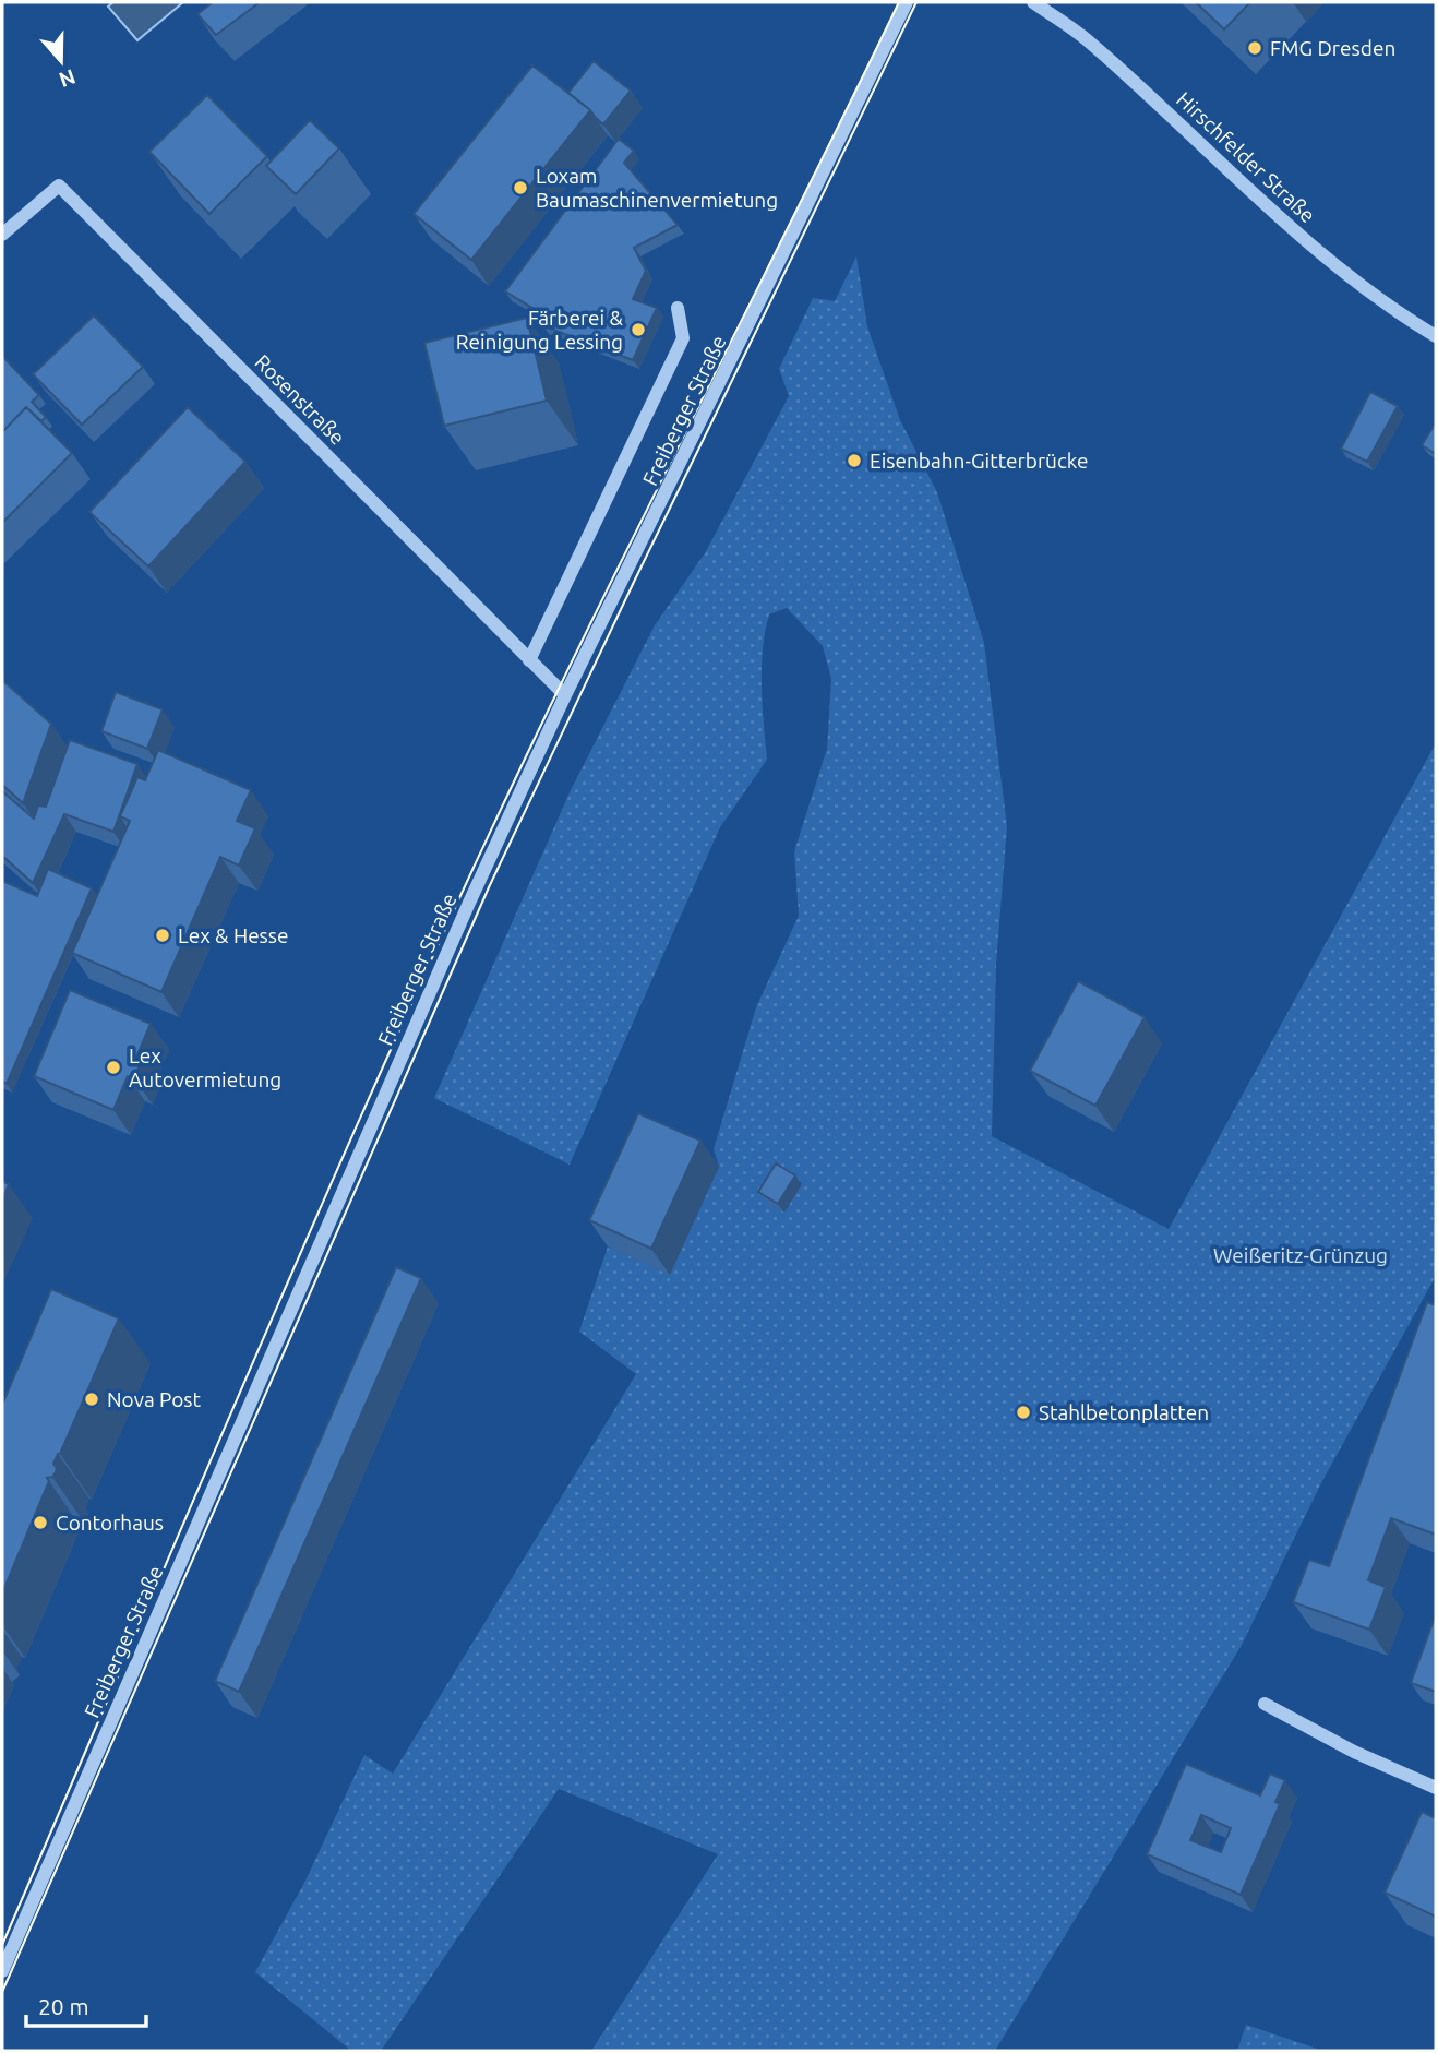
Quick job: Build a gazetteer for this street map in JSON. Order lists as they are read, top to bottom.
{
  "streets": {
    "street": ["Hirschfelder Straße", "Rosenstraße", "Freiberger Straße"]
  },
  "crossings": [
    ["Rosenstraße", "Freiberger Straße"]
  ],
  "parks": ["Weißeritz-Grünzug"],
  "places": [
    "FMG Dresden",
    "Loxam Baumaschinenvermietung",
    "Färberei & Reinigung Lessing",
    "Eisenbahn-Gitterbrücke",
    "Lex & Hesse",
    "Lex Autovermietung",
    "Nova Post",
    "Stahlbetonplatten",
    "Contorhaus"
  ],
  "scale_bar": "20 m",
  "north": "bottom"
}
